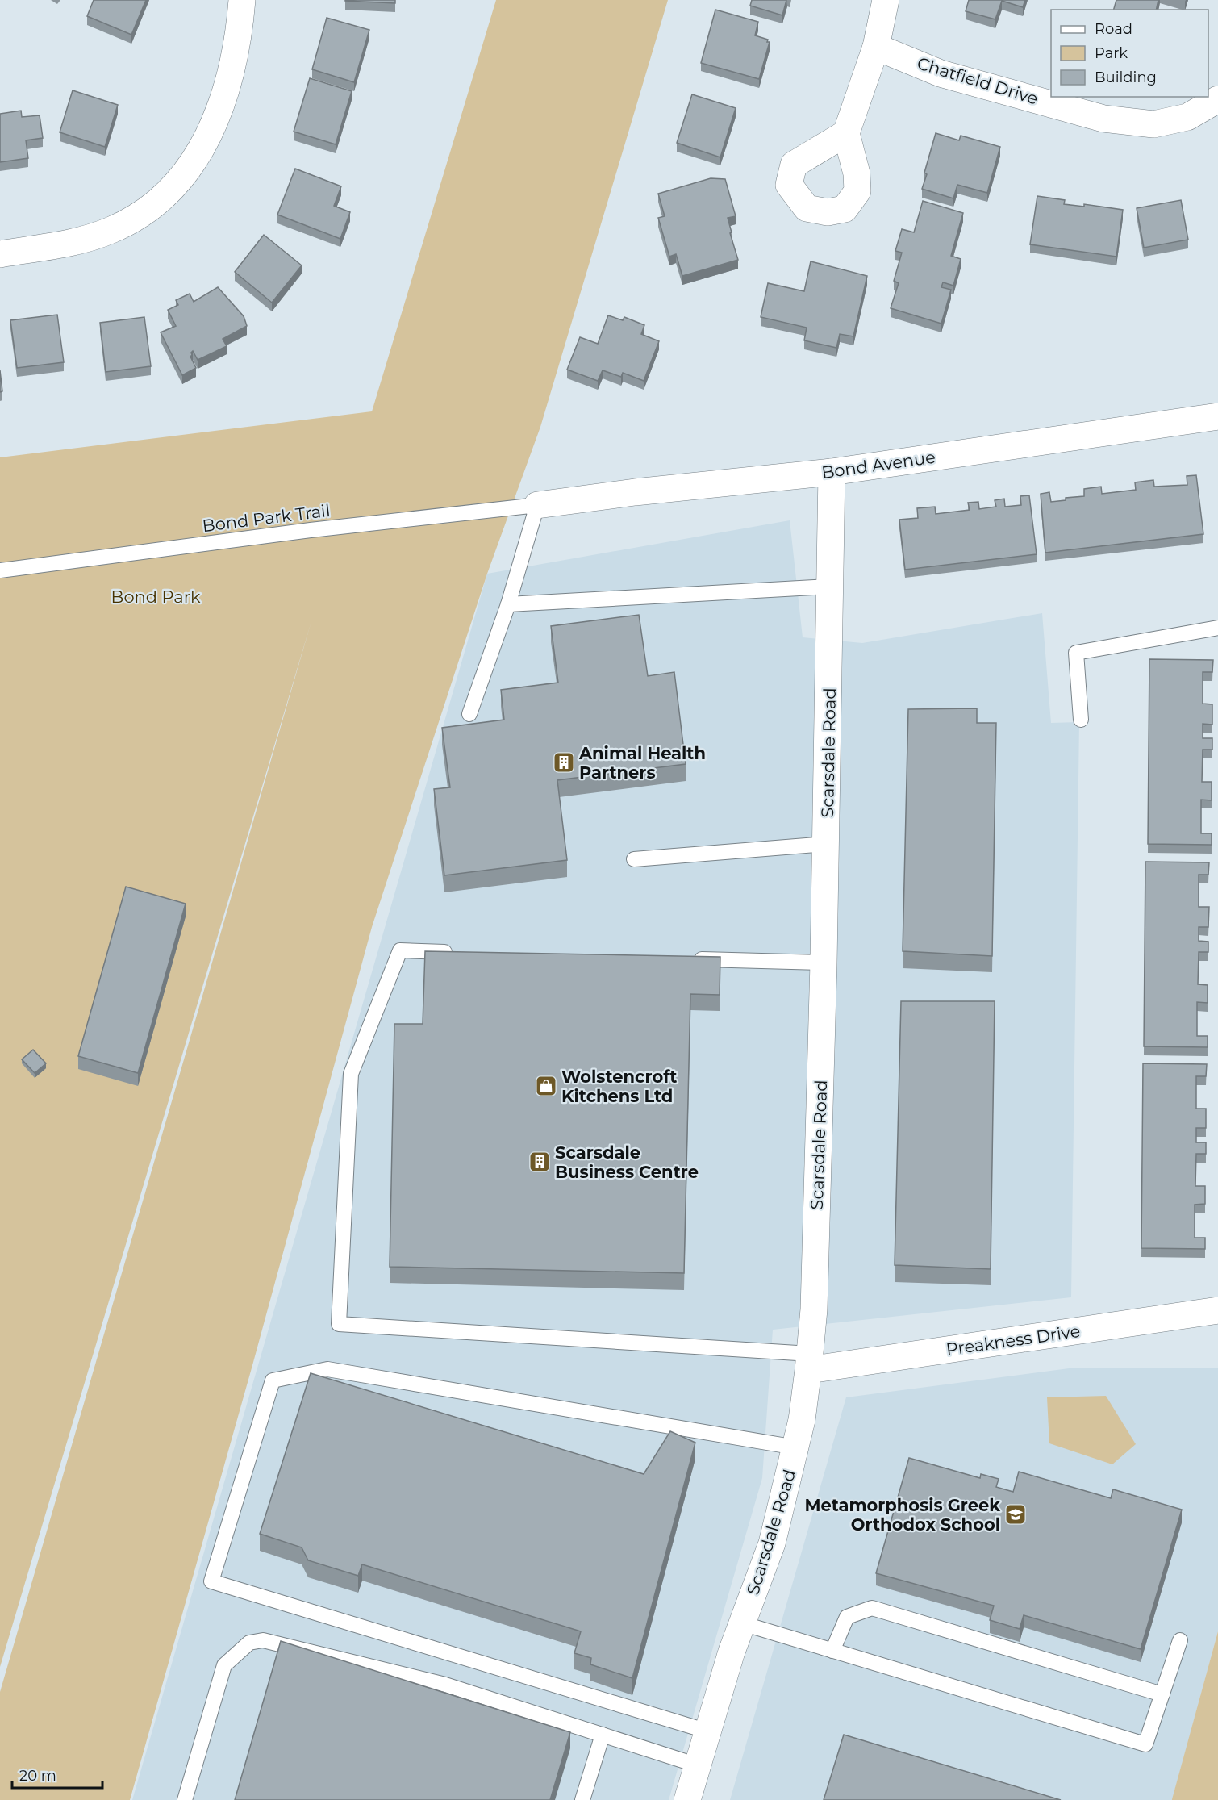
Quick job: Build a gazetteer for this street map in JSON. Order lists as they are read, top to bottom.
{
  "streets": {
    "street": [
      "Chatfield Drive",
      "Bond Avenue",
      "Scarsdale Road",
      "Preakness Drive"
    ],
    "lane": ["Bond Park Trail"]
  },
  "crossings": [
    ["Bond Avenue", "Bond Park Trail"],
    ["Bond Avenue", "Scarsdale Road"],
    ["Scarsdale Road", "Preakness Drive"]
  ],
  "parks": ["Bond Park"],
  "places": {
    "building": ["Animal Health Partners", "Scarsdale Business Centre"],
    "shop": ["Wolstencroft Kitchens Ltd"],
    "school or university": ["Metamorphosis Greek Orthodox School"]
  },
  "legend": ["Road", "Park", "Building"],
  "scale_bar": "20 m"
}
